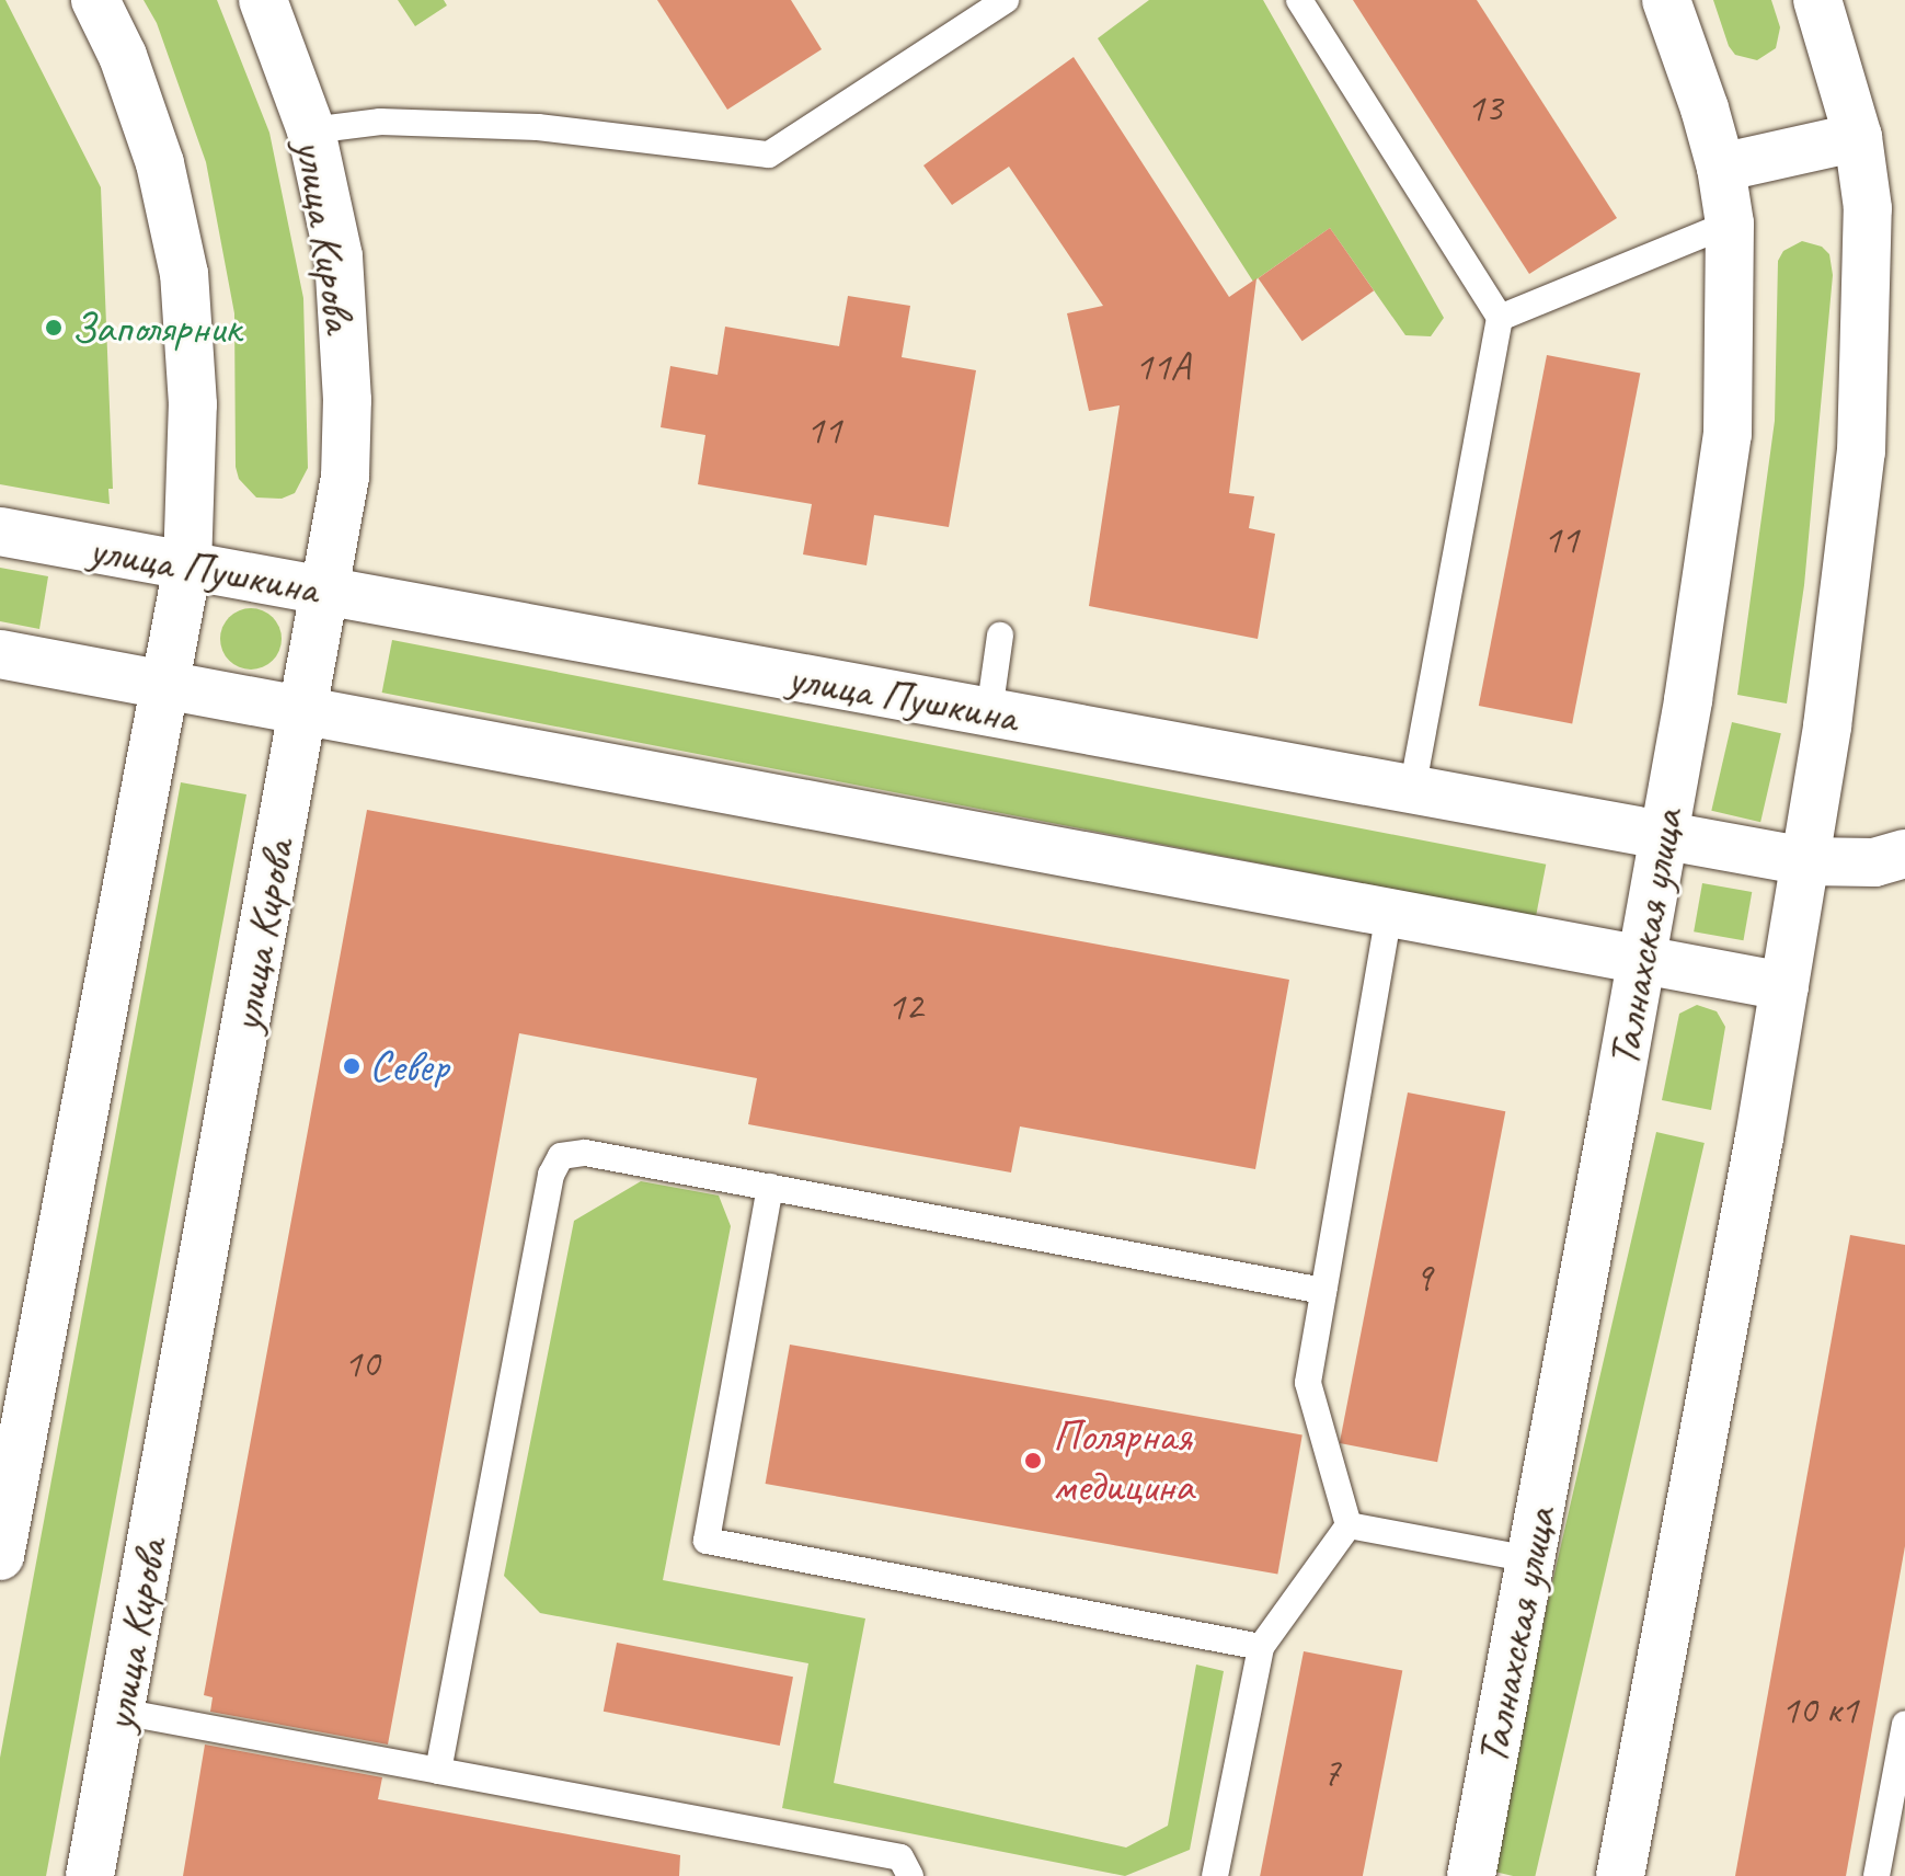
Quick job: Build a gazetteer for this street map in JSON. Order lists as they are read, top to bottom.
{
  "streets": {
    "street": ["улица Кирова", "улица Пушкина", "Талнахская улица"]
  },
  "crossings": [
    ["улица Кирова", "улица Пушкина"],
    ["улица Пушкина", "Талнахская улица"]
  ],
  "places": ["Заполярник", "Север", "Полярная медицина"],
  "house_numbers": [
    "13",
    "11А",
    "11",
    "11",
    "12",
    "9",
    "10",
    "10 к1",
    "7"
  ]
}
